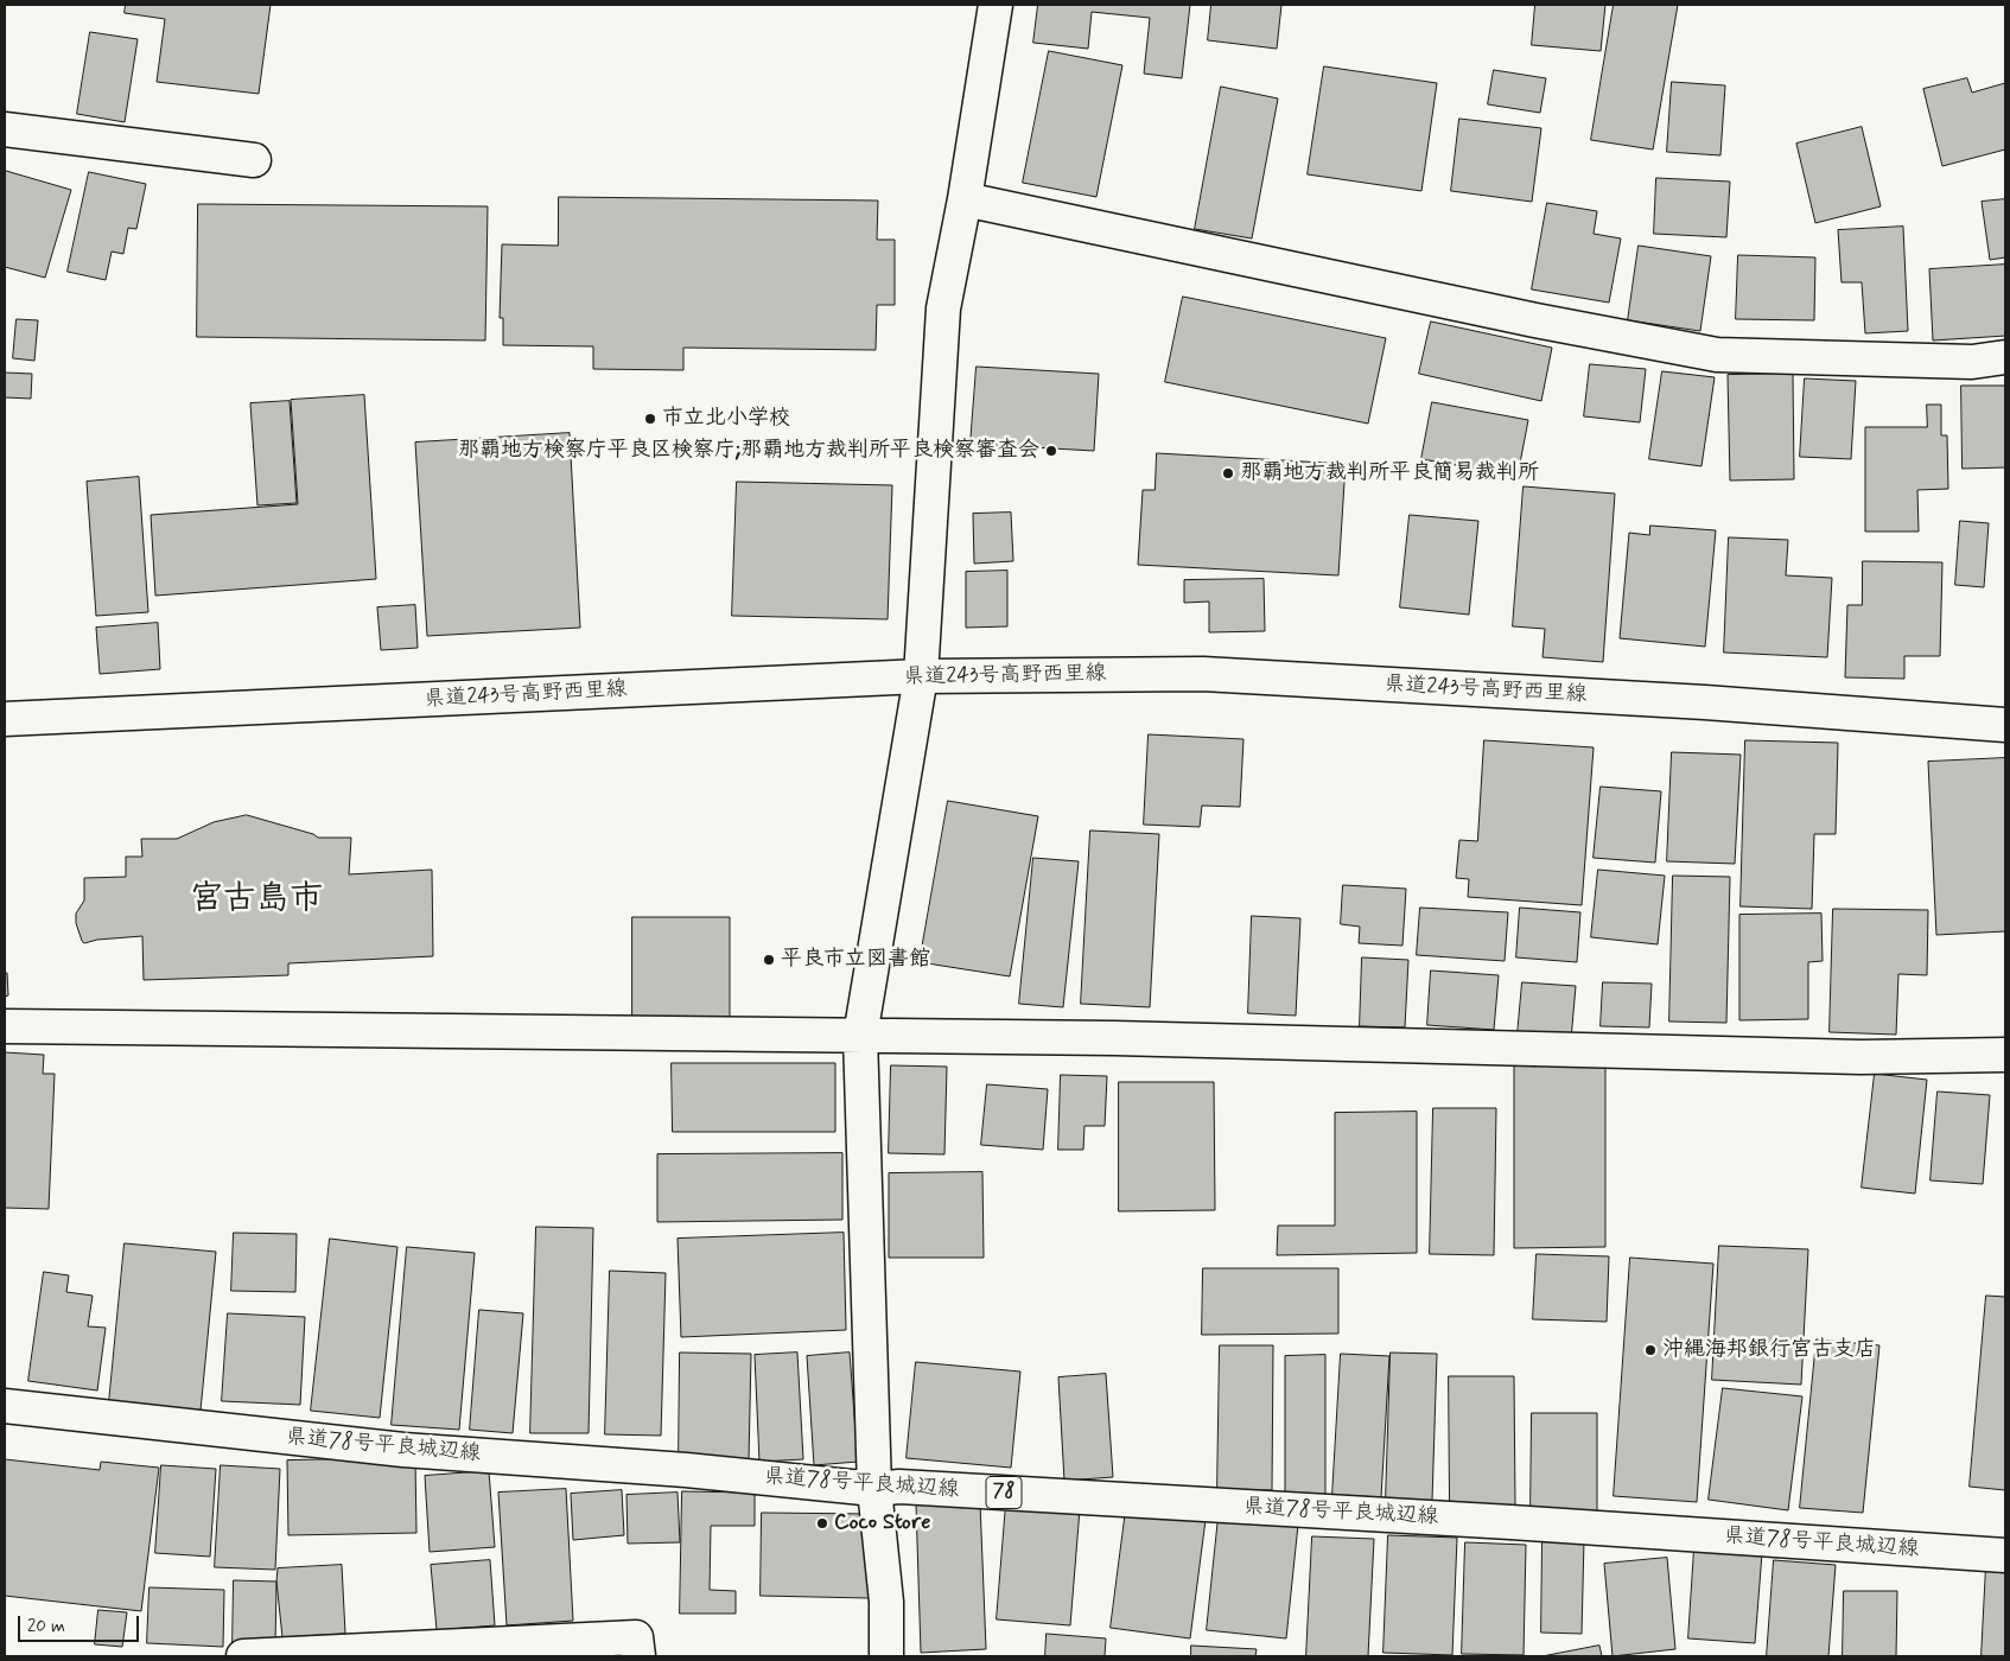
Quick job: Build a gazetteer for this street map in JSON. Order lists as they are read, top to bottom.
{
  "streets": {
    "street": ["県道243号高野西里線", "県道78号平良城辺線", "78"]
  },
  "districts": ["宮古島市"],
  "places": [
    "市立北小学校",
    "那覇地方検察庁平良区検察庁;那覇地方裁判所平良検察審査会",
    "那覇地方裁判所平良簡易裁判所",
    "平良市立図書館",
    "沖縄海邦銀行宮古支店",
    "Coco Store"
  ],
  "scale_bar": "20 m"
}
